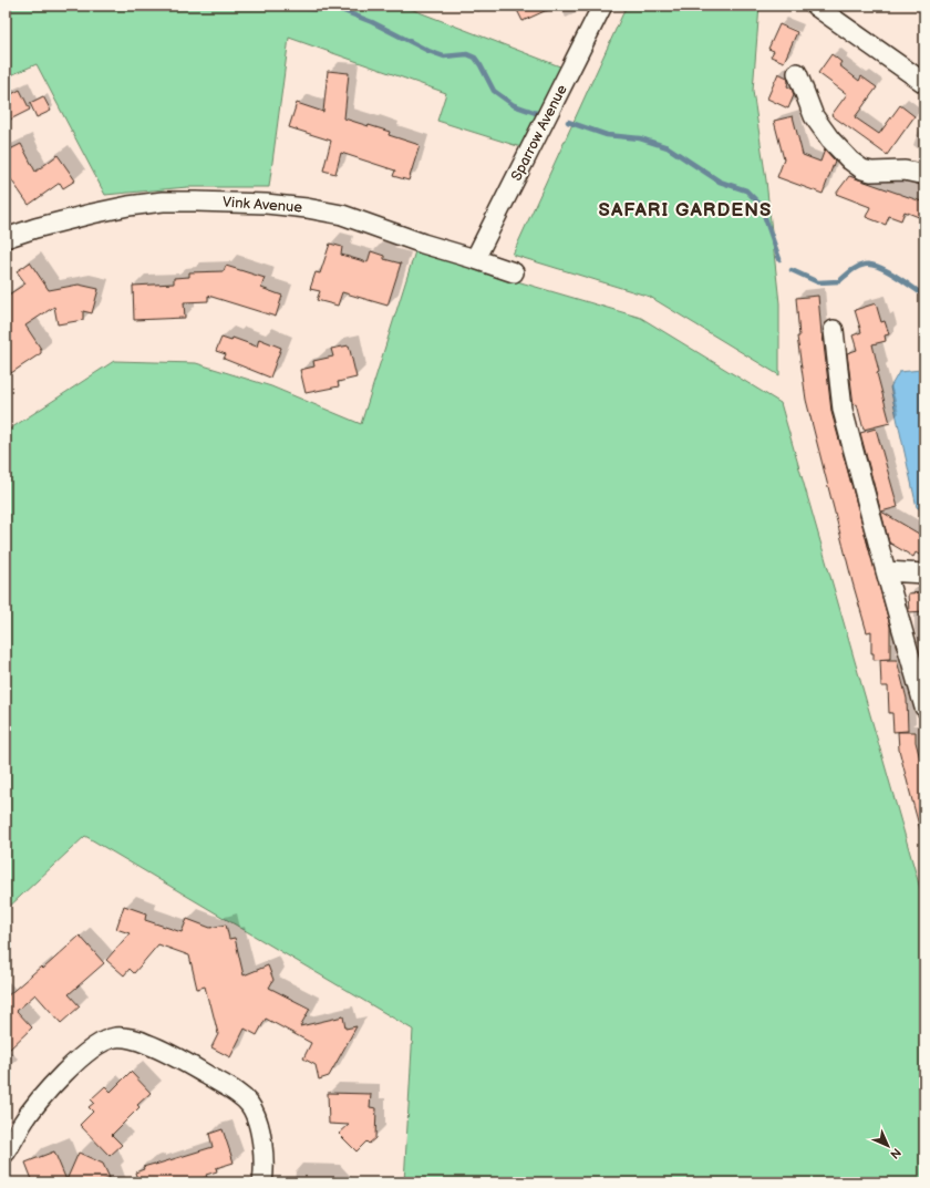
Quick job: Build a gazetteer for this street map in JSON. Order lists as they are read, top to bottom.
{
  "streets": {
    "street": ["Sparrow Avenue", "Vink Avenue"]
  },
  "crossings": [
    ["Sparrow Avenue", "Vink Avenue"]
  ],
  "districts": ["SAFARI GARDENS"],
  "north": "bottom right"
}
